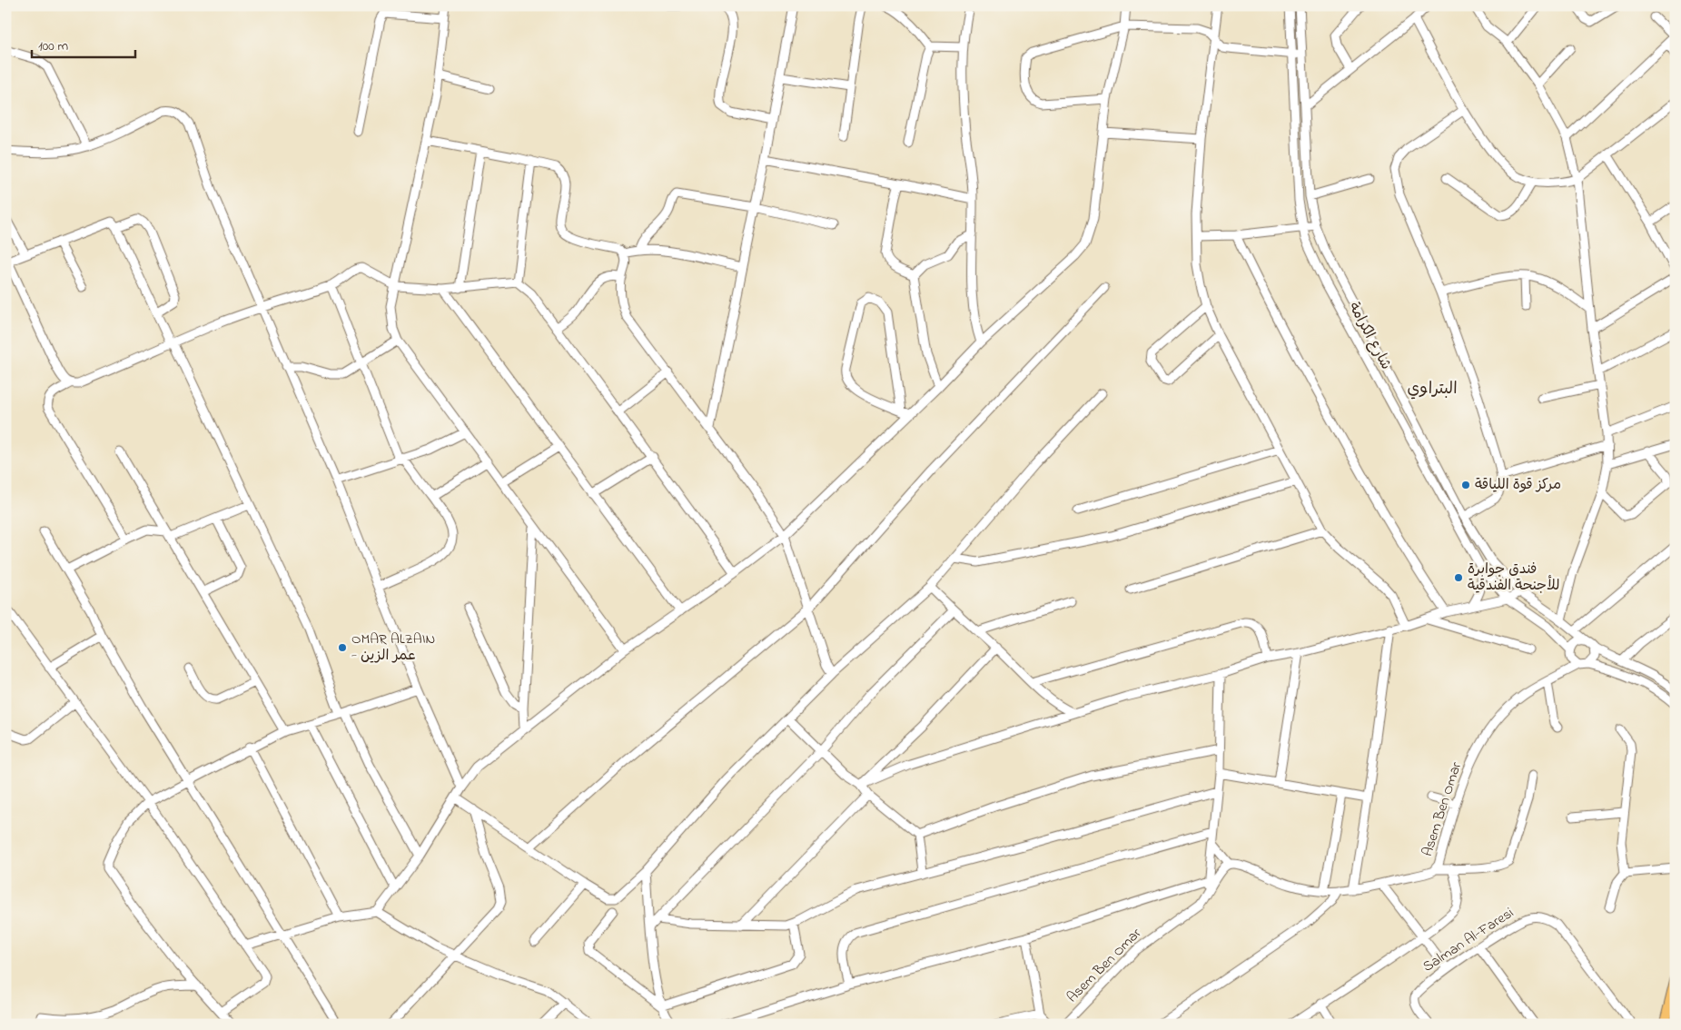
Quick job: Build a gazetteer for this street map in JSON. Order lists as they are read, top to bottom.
{
  "streets": {
    "street": ["شارع الكرامة", "Asem Ben Omar", "Salman Al-Faresi"]
  },
  "crossings": [
    ["شارع الكرامة", "Asem Ben Omar"]
  ],
  "districts": ["البتراوي"],
  "places": ["مركز قوة اللياقة", "فندق جوابرة للأجنحة الفندقية", "OMAR ALZAIN - عمر الزين"],
  "scale_bar": "100 m"
}
